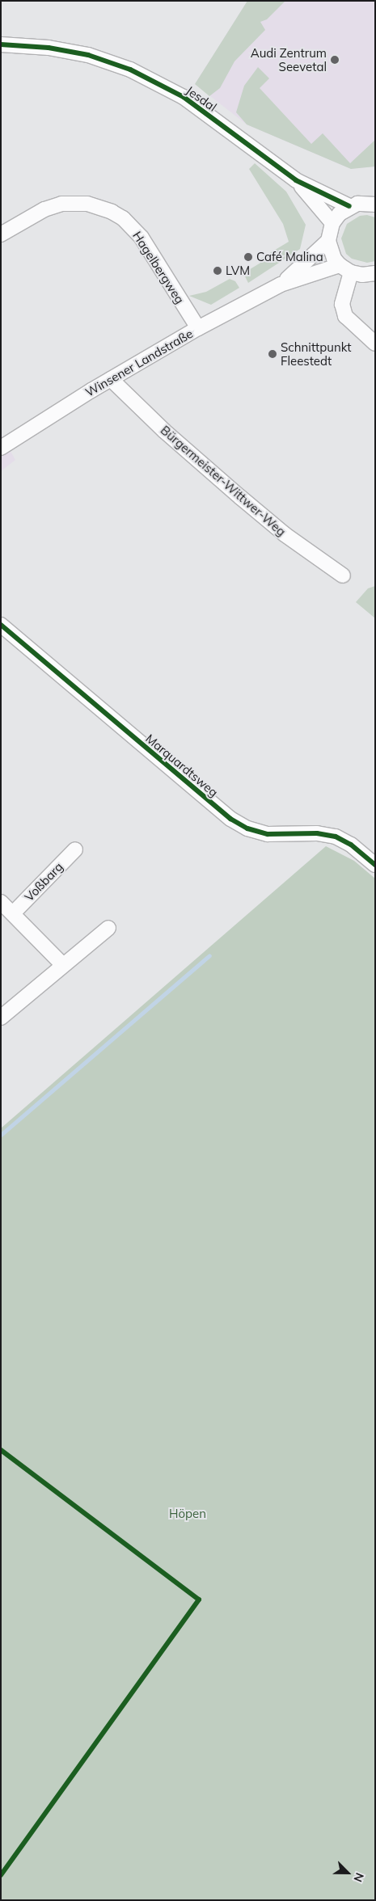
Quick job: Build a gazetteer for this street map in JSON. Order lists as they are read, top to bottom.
{
  "streets": {
    "street": [
      "Jesdal",
      "Hagelbergweg",
      "Winsener Landstraße",
      "Bürgermeister-Wittwer-Weg",
      "Marquardtsweg",
      "Voßbarg"
    ]
  },
  "crossings": [
    ["Hagelbergweg", "Winsener Landstraße"],
    ["Winsener Landstraße", "Bürgermeister-Wittwer-Weg"]
  ],
  "parks": ["Höpen"],
  "places": [
    "Audi Zentrum Seevetal",
    "Café Malina",
    "LVM",
    "Schnittpunkt Fleestedt"
  ],
  "north": "bottom right"
}
